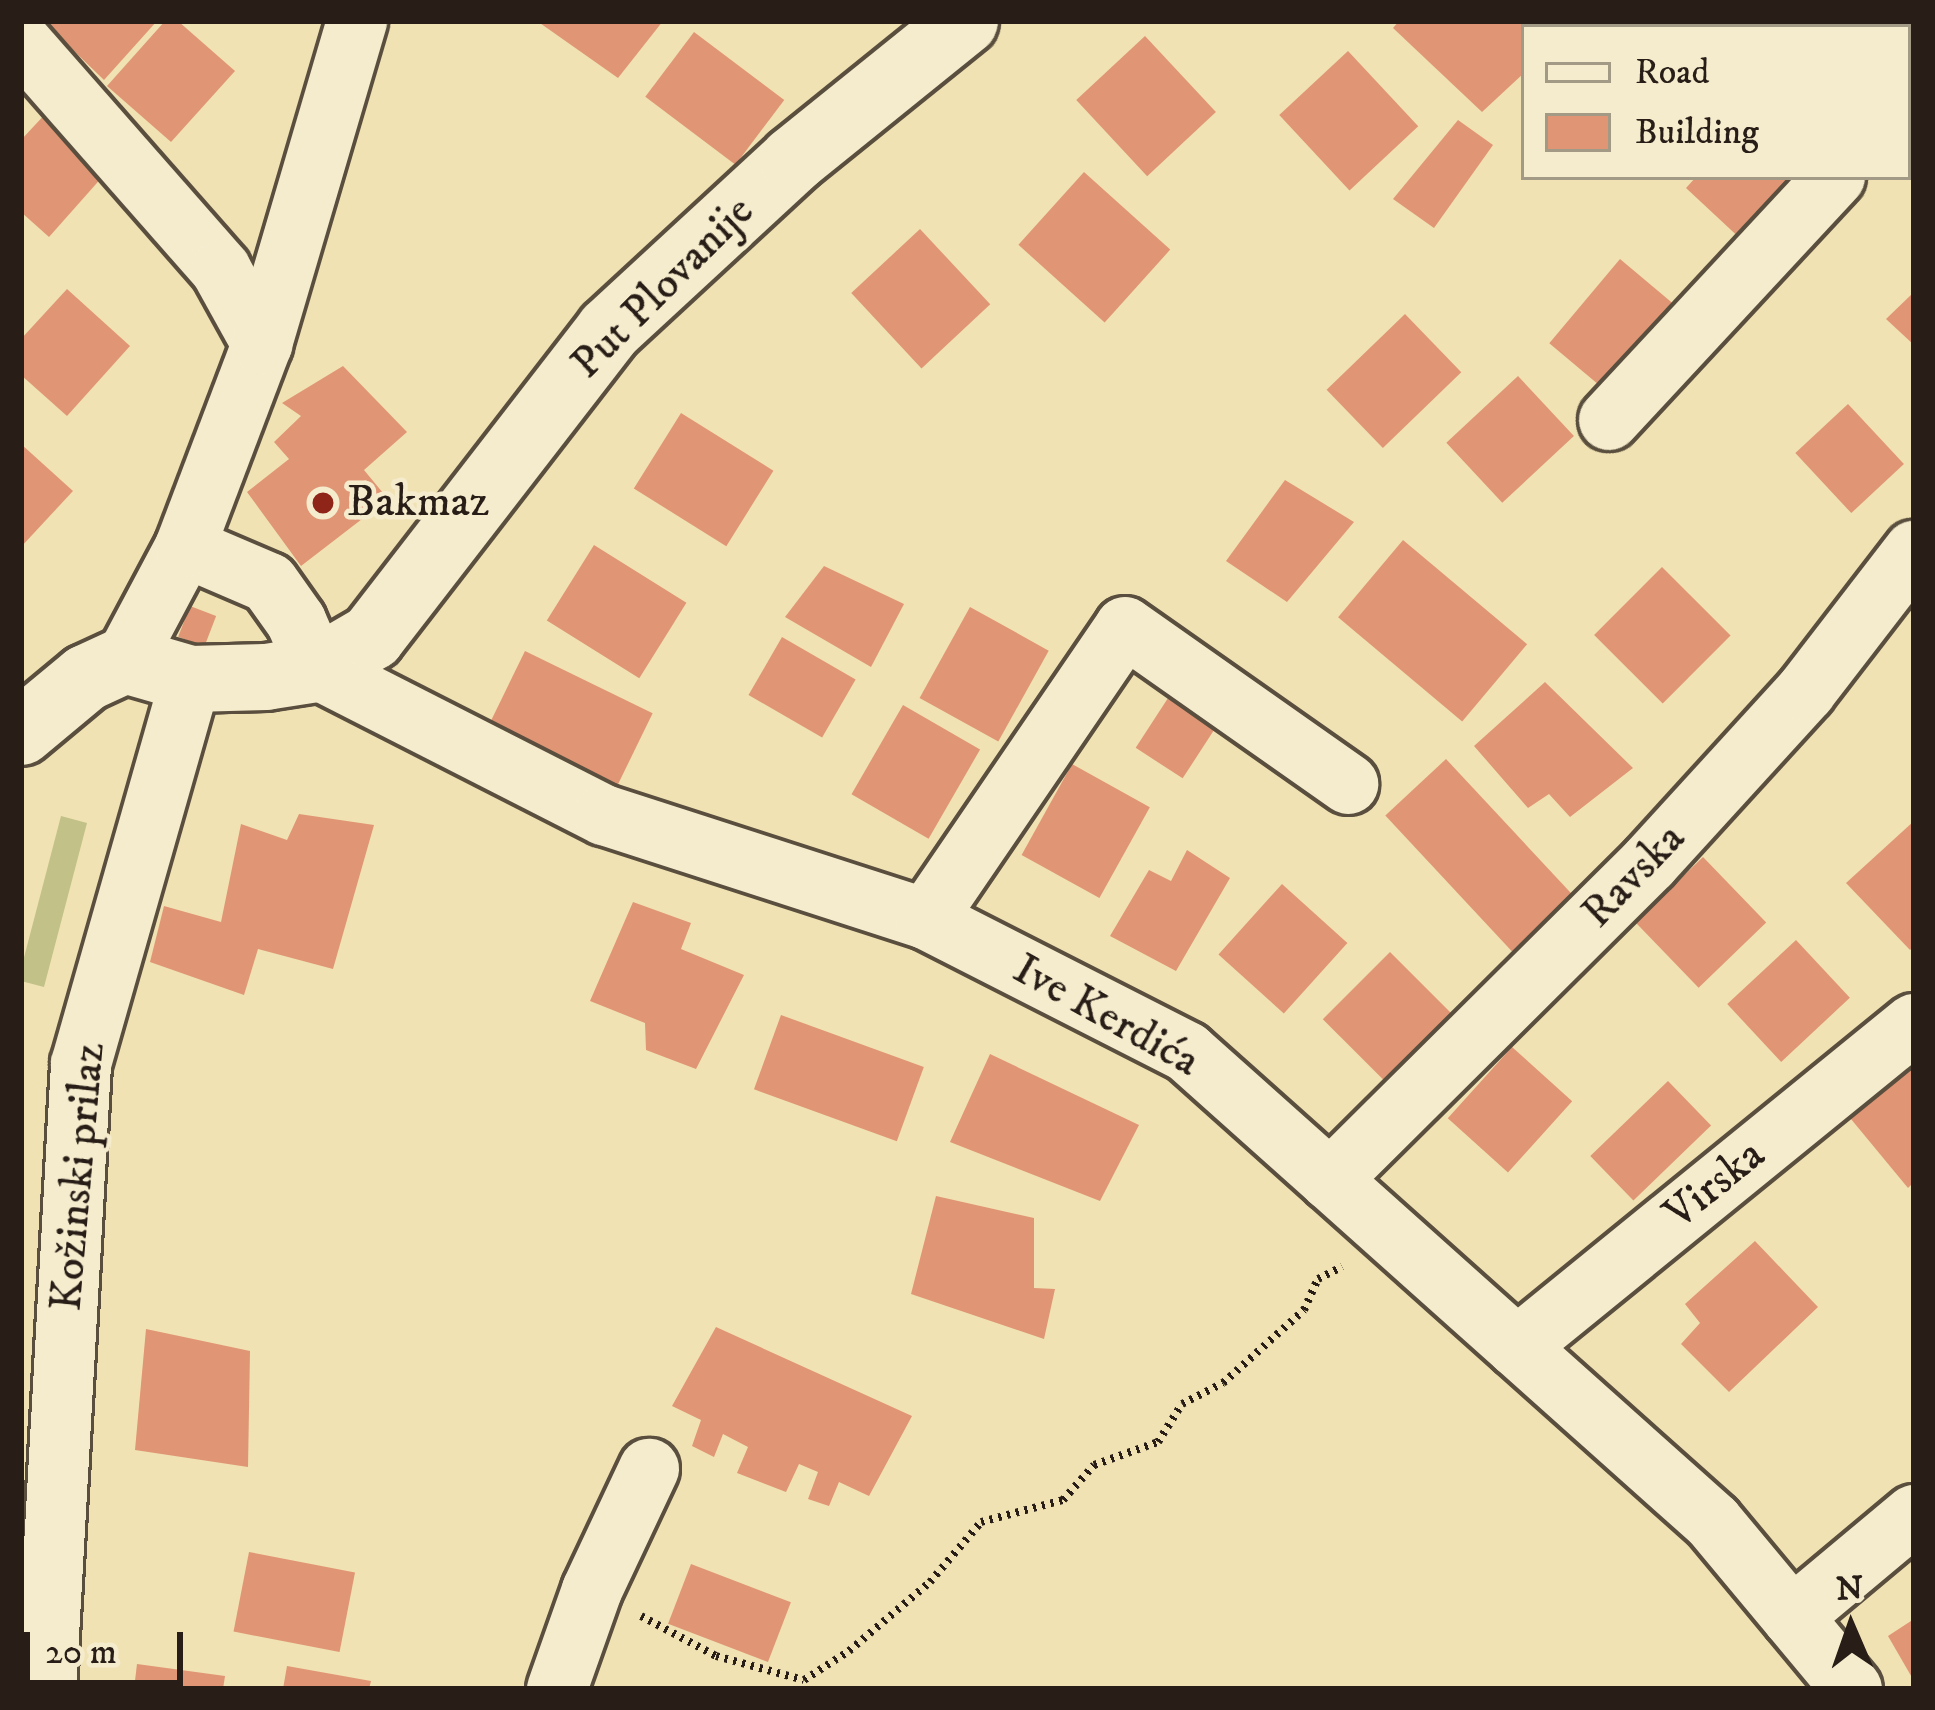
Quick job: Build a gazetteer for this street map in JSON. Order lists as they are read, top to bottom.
{
  "streets": {
    "street": [
      "Put Plovanije",
      "Ravska",
      "Ive Kerdića",
      "Kožinski prilaz",
      "Virska"
    ]
  },
  "crossings": [
    ["Put Plovanije", "Ive Kerdića"],
    ["Put Plovanije", "Kožinski prilaz"],
    ["Ravska", "Ive Kerdića"],
    ["Ive Kerdića", "Virska"]
  ],
  "places": ["Bakmaz"],
  "legend": ["Road", "Building"],
  "scale_bar": "20 m",
  "north": "top"
}
